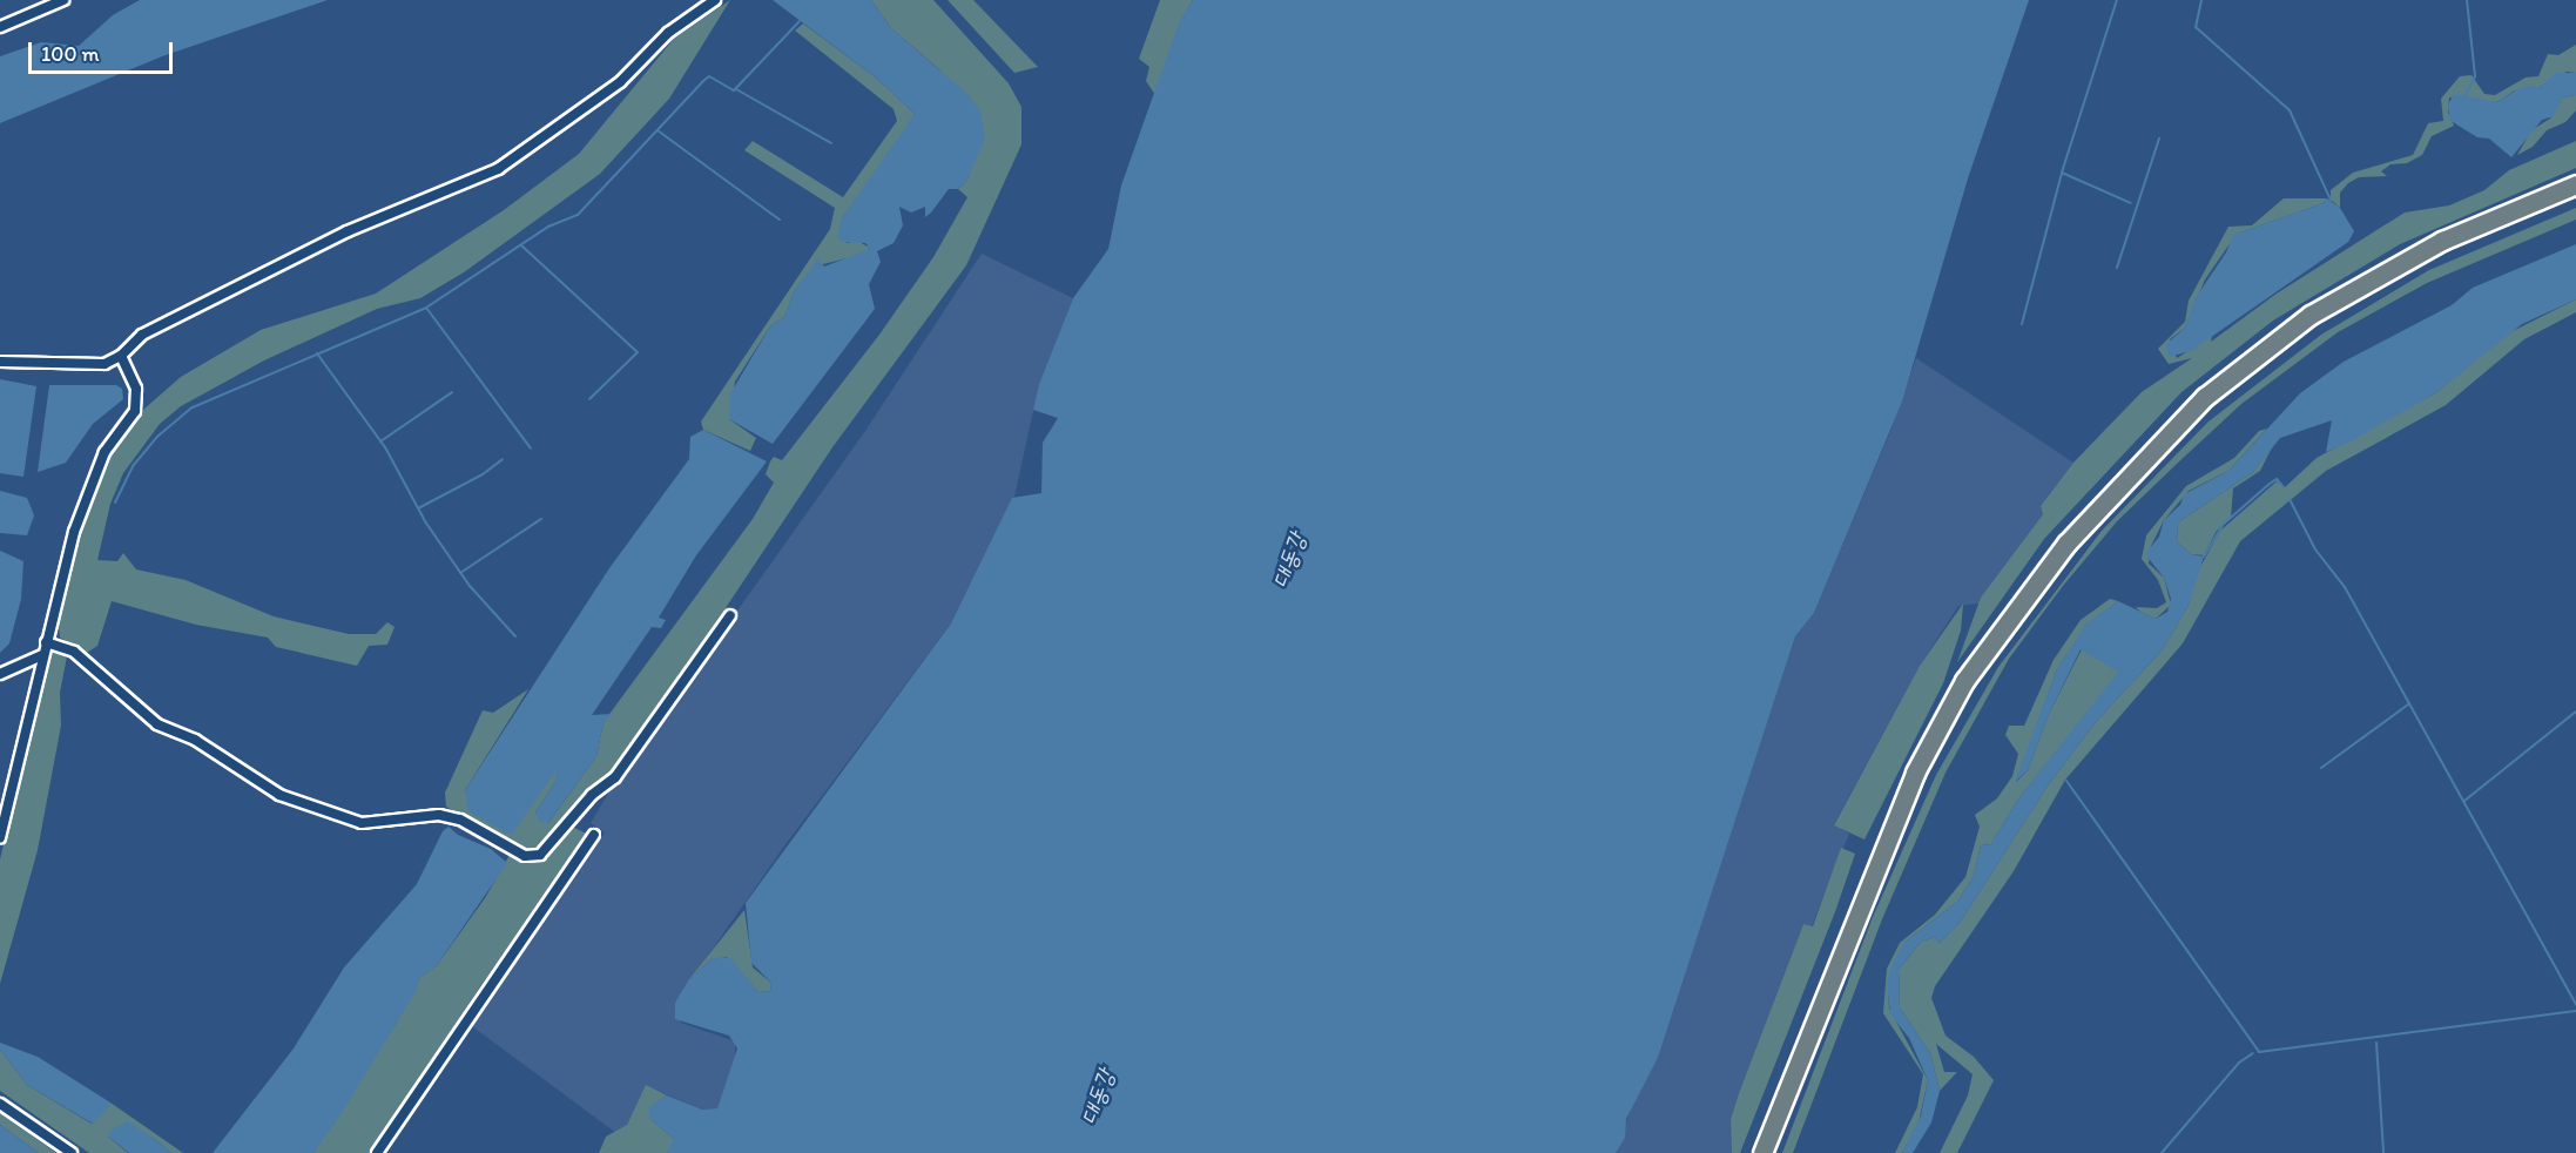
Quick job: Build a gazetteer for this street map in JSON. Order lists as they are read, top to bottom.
{
  "water": ["대동강"],
  "scale_bar": "100 m"
}
